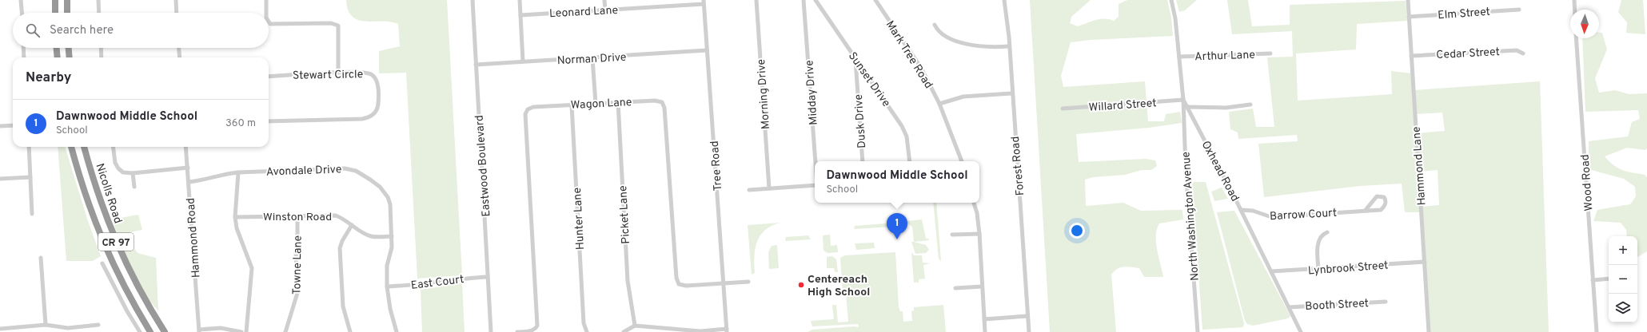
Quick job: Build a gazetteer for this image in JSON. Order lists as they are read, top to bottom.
{
  "streets": {
    "highway": ["Nicolls Road", "CR 97"],
    "street": [
      "Leonard Lane",
      "Elm Street",
      "Cedar Street",
      "Mark Tree Road",
      "Arthur Lane",
      "Norman Drive",
      "Stewart Circle",
      "Sunset Drive",
      "Midday Drive",
      "Morning Drive",
      "Wagon Lane",
      "Willard Street",
      "Dusk Drive",
      "Eastwood Boulevard",
      "Tree Road",
      "Forest Road",
      "Hammond Lane",
      "Avondale Drive",
      "Oxhead Road",
      "Wood Road",
      "Barrow Court",
      "Picket Lane",
      "Winston Road",
      "North Washington Avenue",
      "Hunter Lane",
      "Hammond Road",
      "Towne Lane",
      "Lynbrook Street",
      "East Court",
      "Booth Street"
    ]
  },
  "crossings": [
    ["Leonard Lane", "Tree Road"],
    ["Elm Street", "Hammond Lane"],
    ["Cedar Street", "Hammond Lane"],
    ["Arthur Lane", "Oxhead Road"],
    ["Norman Drive", "Eastwood Boulevard"],
    ["Norman Drive", "Tree Road"],
    ["Sunset Drive", "Dusk Drive"],
    ["Wagon Lane", "Tree Road"],
    ["Wagon Lane", "Picket Lane"],
    ["Wagon Lane", "Hunter Lane"],
    ["Willard Street", "Oxhead Road"],
    ["Willard Street", "North Washington Avenue"],
    ["Eastwood Boulevard", "East Court"],
    ["Hammond Lane", "Lynbrook Street"],
    ["Avondale Drive", "Winston Road"],
    ["Avondale Drive", "Hammond Road"],
    ["Avondale Drive", "East Court"],
    ["Oxhead Road", "Barrow Court"],
    ["Oxhead Road", "North Washington Avenue"],
    ["Oxhead Road", "Lynbrook Street"],
    ["Oxhead Road", "Booth Street"],
    ["Barrow Court", "Lynbrook Street"],
    ["Winston Road", "Towne Lane"]
  ],
  "places": ["Centereach High School"],
  "north": "bottom",
  "page": {
    "search": "Search here",
    "heading": "Nearby",
    "list": [
      {
        "mark": "1",
        "name": "Dawnwood Middle School",
        "note": "School",
        "value": "360 m"
      }
    ],
    "popup": ["Dawnwood Middle School", "School"],
    "pins": "1",
    "map_buttons": ["+", "−"]
  }
}
